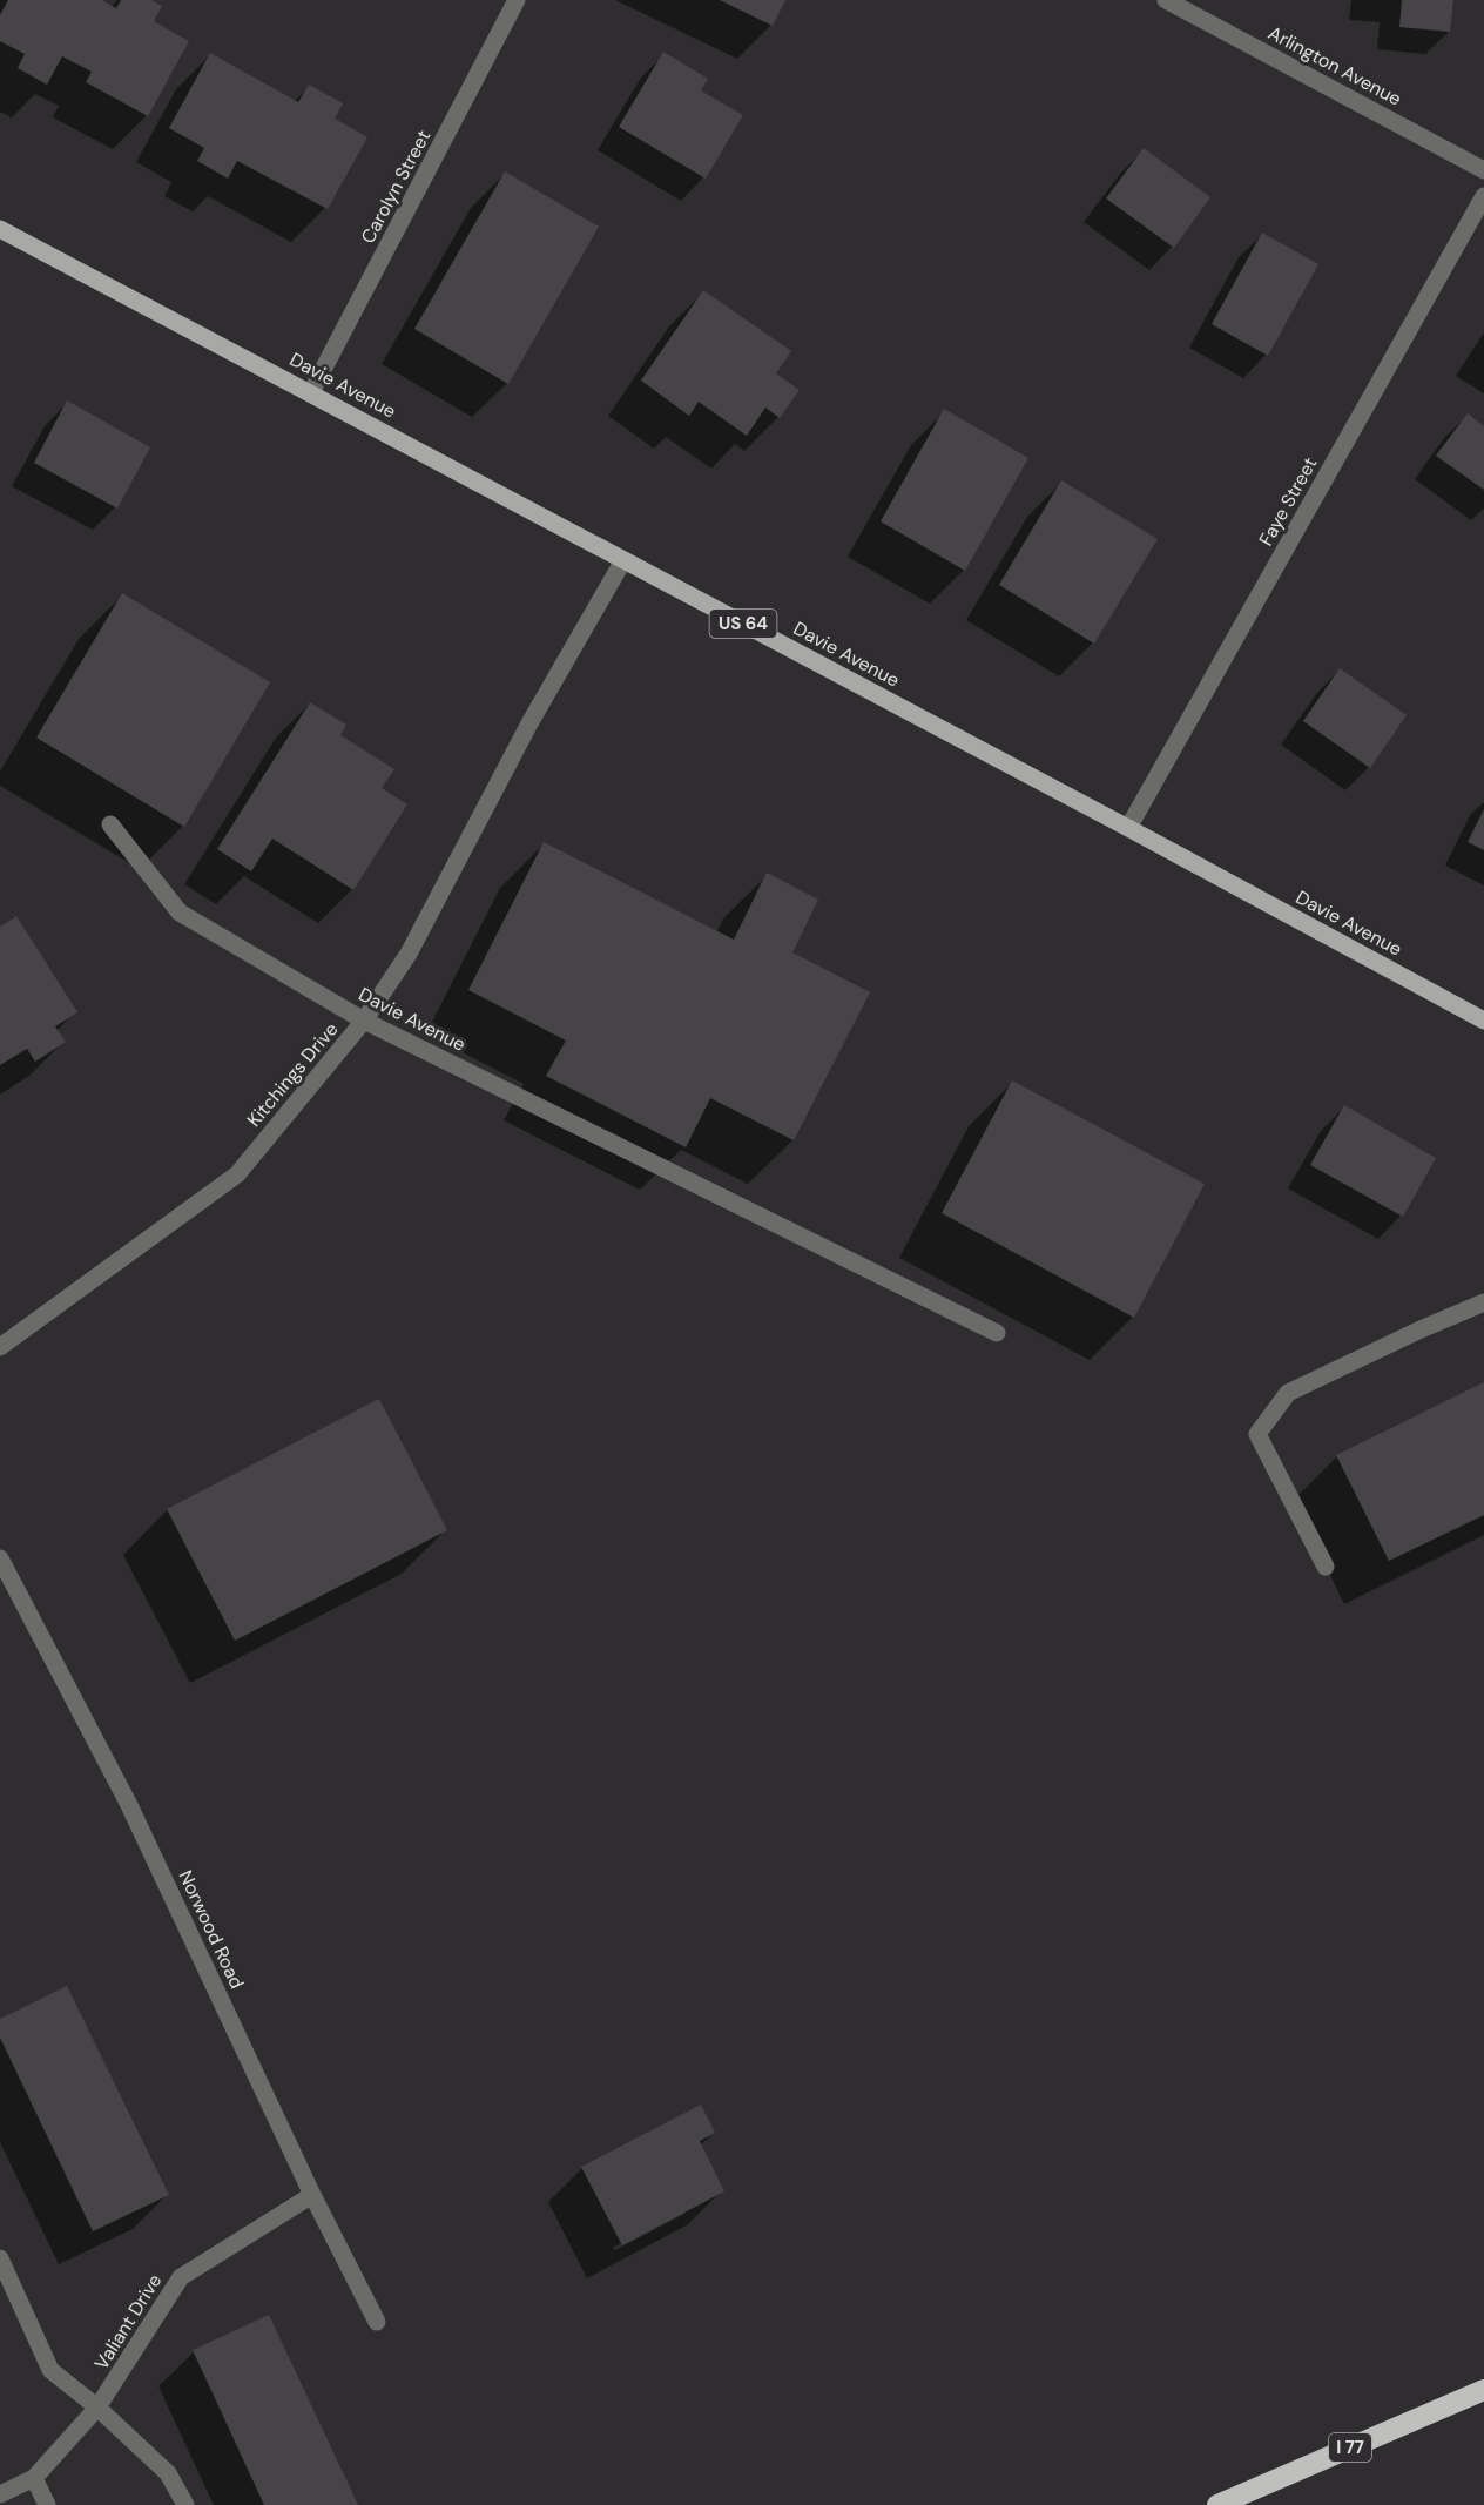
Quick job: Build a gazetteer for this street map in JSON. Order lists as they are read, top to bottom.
{
  "streets": {
    "highway": ["I 77"],
    "main road": ["Davie Avenue", "US 64"],
    "street": [
      "Arlington Avenue",
      "Carolyn Street",
      "Faye Street",
      "Kitchings Drive",
      "Norwood Road",
      "Valiant Drive"
    ]
  },
  "crossings": [
    ["Carolyn Street", "Davie Avenue"],
    ["Davie Avenue", "Faye Street"],
    ["Davie Avenue", "Kitchings Drive"],
    ["Norwood Road", "Valiant Drive"]
  ]
}
